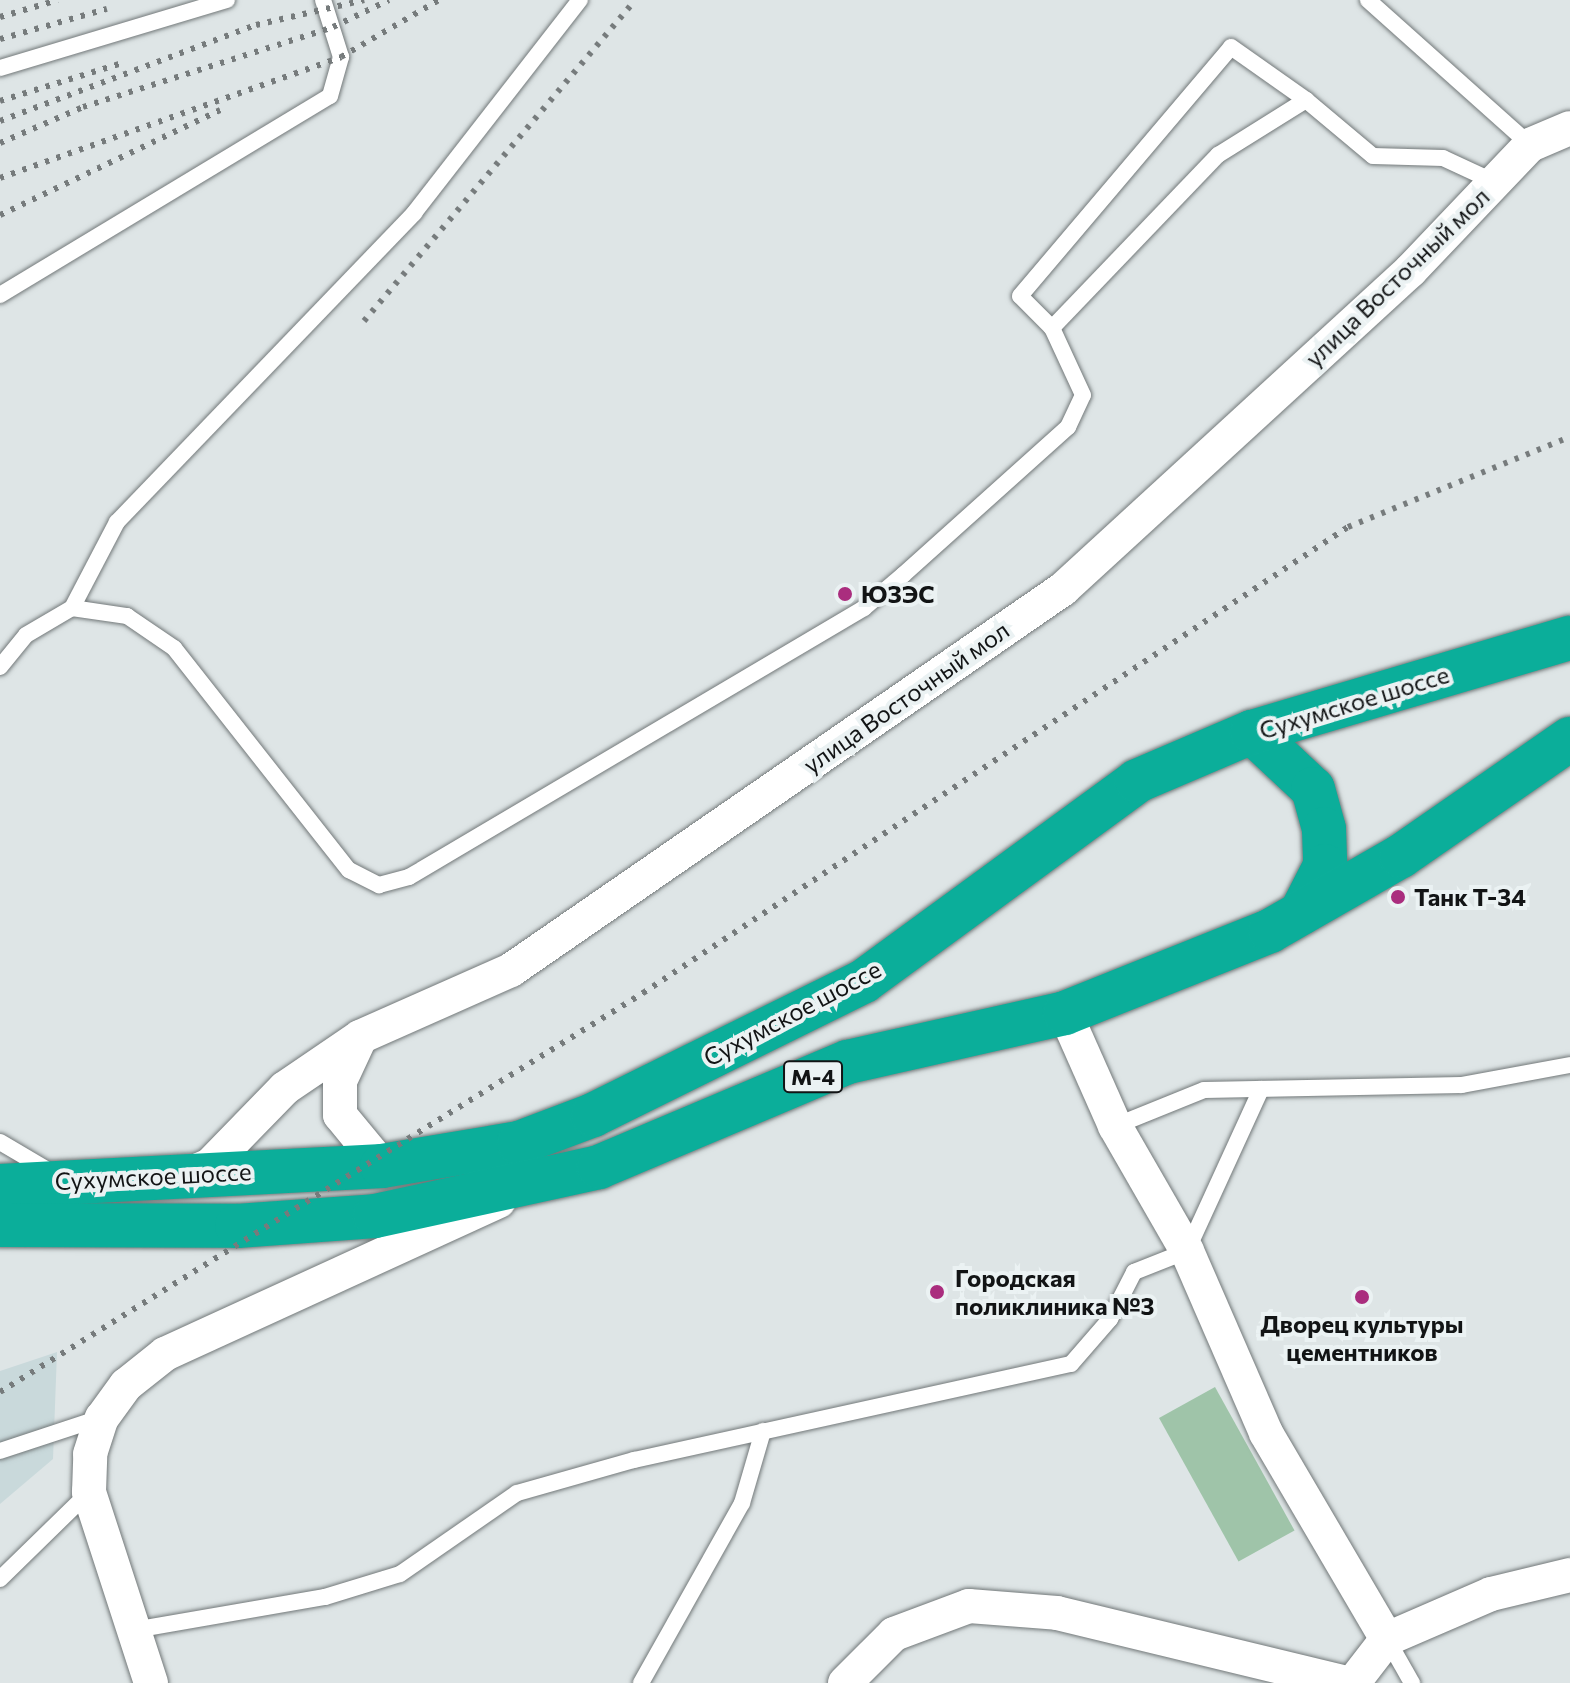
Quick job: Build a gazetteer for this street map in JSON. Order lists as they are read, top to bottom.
{
  "streets": {
    "highway": ["Сухумское шоссе", "М-4"],
    "street": ["улица Восточный мол"]
  },
  "crossings": [
    ["улица Восточный мол", "Сухумское шоссе"]
  ],
  "places": [
    "ЮЗЭС",
    "Танк Т-34",
    "Городская поликлиника №3",
    "Дворец культуры цементников"
  ]
}
